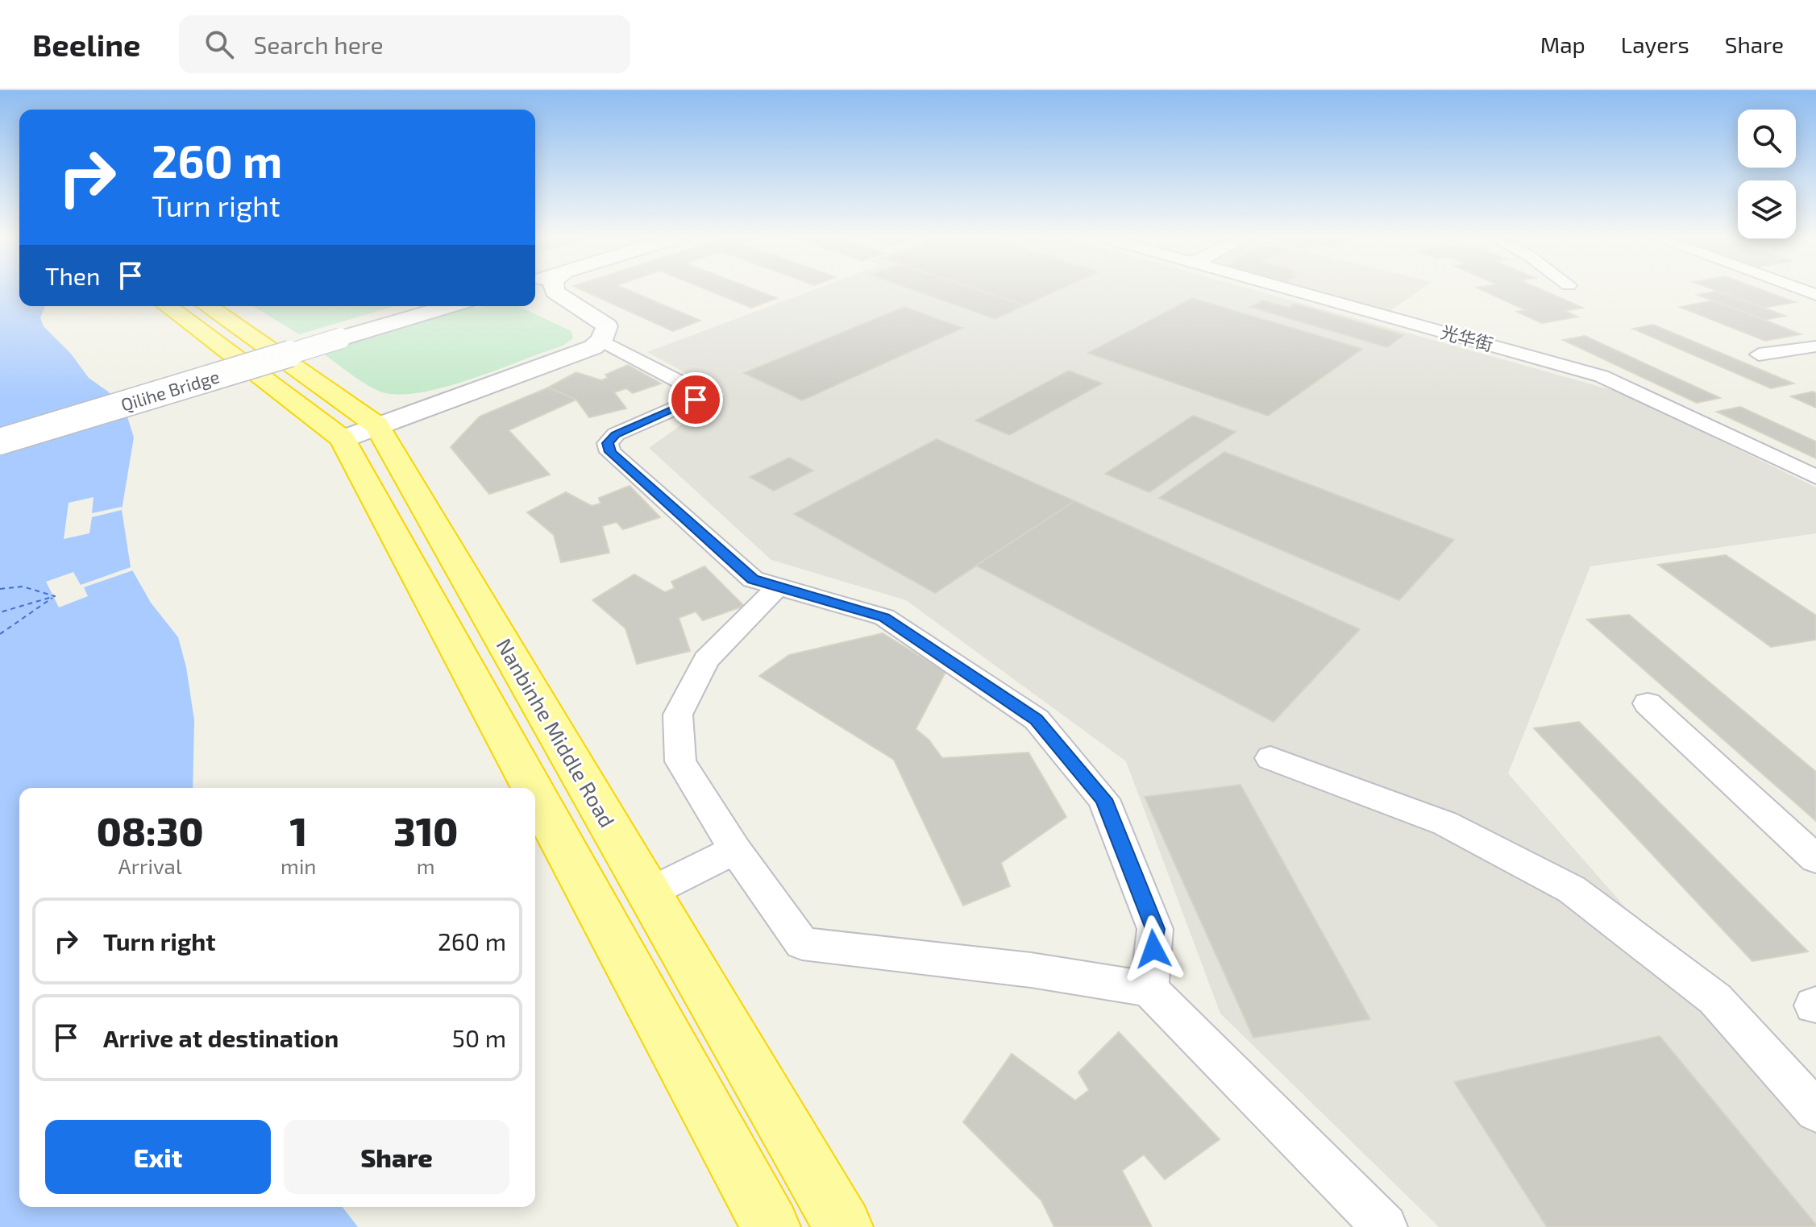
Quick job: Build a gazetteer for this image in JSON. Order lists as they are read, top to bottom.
{
  "streets": {
    "highway": ["Nanbinhe Middle Road"],
    "main road": ["Qilihe Bridge"],
    "street": ["光华街"]
  },
  "page": {
    "header": "Beeline",
    "search": "Search here",
    "nav": ["Map", "Layers", "Share"],
    "turn": ["260 m", "Turn right"],
    "then": "Then",
    "eta": [
      "08:30",
      "Arrival",
      "1",
      "min",
      "310",
      "m"
    ],
    "list": [
      {
        "name": "Turn right",
        "value": "260 m"
      },
      {
        "name": "Arrive at destination",
        "value": "50 m"
      }
    ],
    "buttons": ["Exit", "Share"]
  }
}
